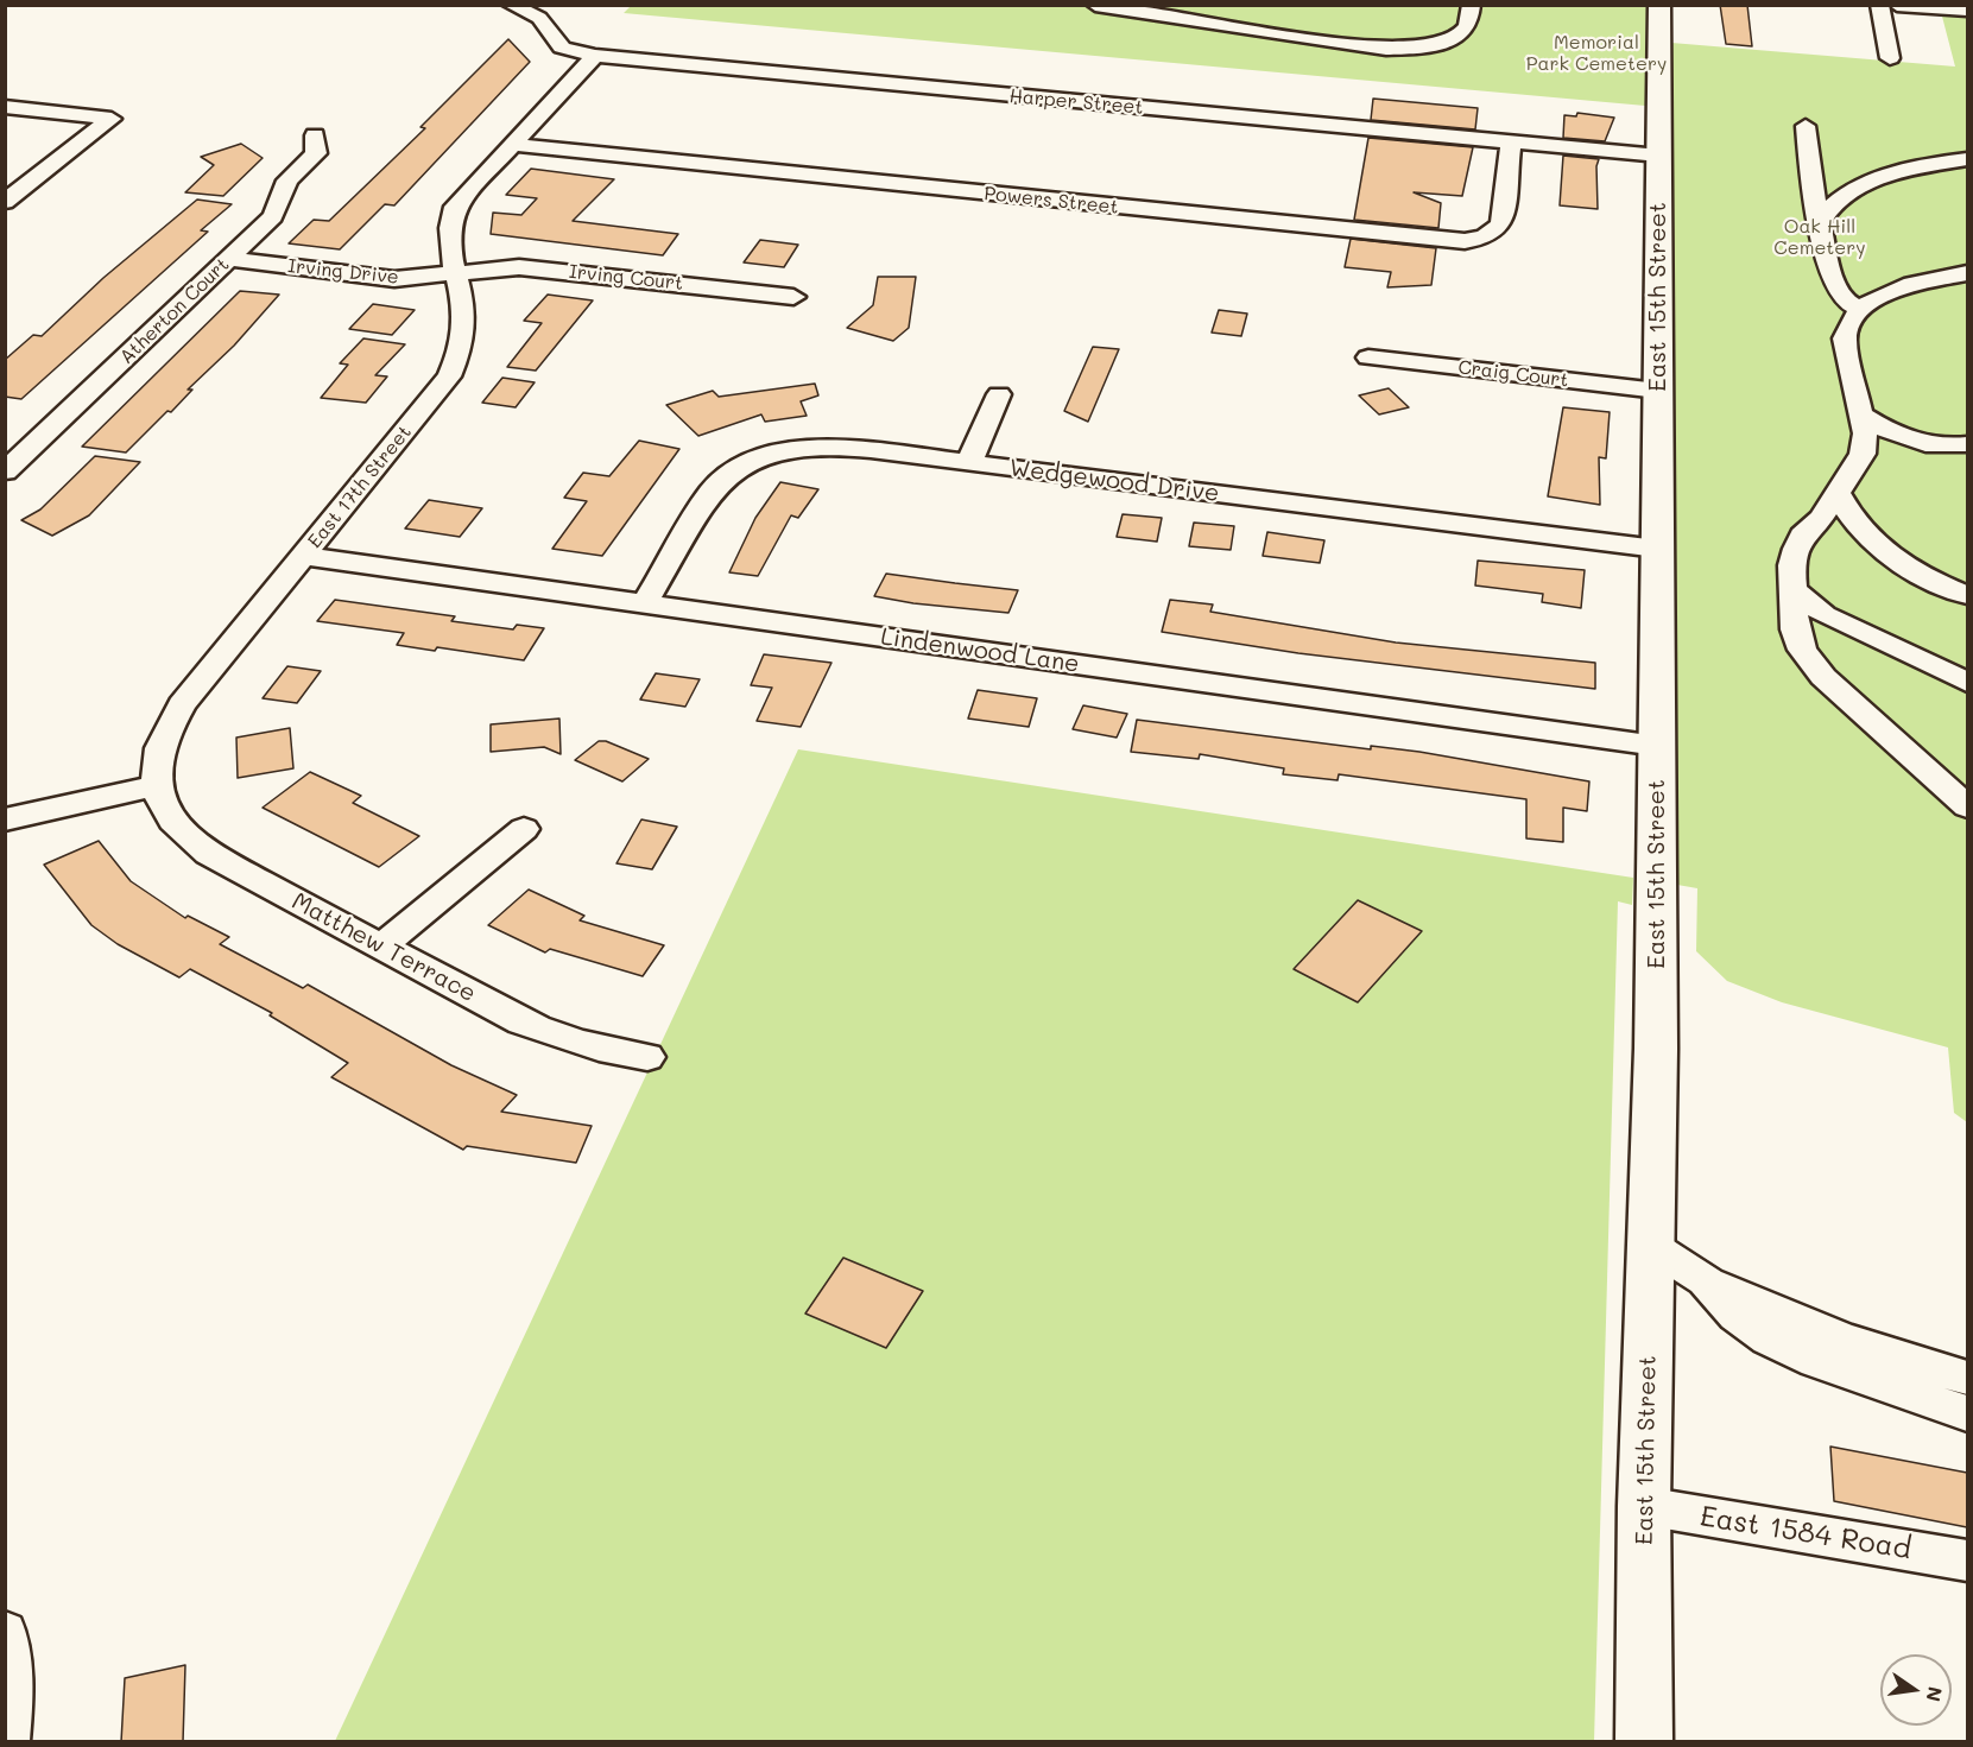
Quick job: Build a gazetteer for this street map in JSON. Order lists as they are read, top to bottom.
{
  "streets": {
    "main road": ["East 15th Street"],
    "street": [
      "Harper Street",
      "Powers Street",
      "Irving Drive",
      "Irving Court",
      "Atherton Court",
      "Craig Court",
      "Wedgewood Drive",
      "East 17th Street",
      "Lindenwood Lane",
      "Matthew Terrace",
      "East 1584 Road"
    ]
  },
  "crossings": [
    ["Harper Street", "Powers Street"],
    ["Harper Street", "East 15th Street"],
    ["Harper Street", "East 17th Street"],
    ["Powers Street", "East 17th Street"],
    ["Irving Drive", "Irving Court"],
    ["Irving Drive", "Atherton Court"],
    ["Irving Drive", "East 17th Street"],
    ["Irving Court", "East 17th Street"],
    ["East 15th Street", "Craig Court"],
    ["East 15th Street", "Wedgewood Drive"],
    ["East 15th Street", "Lindenwood Lane"],
    ["East 15th Street", "East 1584 Road"],
    ["Wedgewood Drive", "Lindenwood Lane"],
    ["East 17th Street", "Lindenwood Lane"],
    ["East 17th Street", "Matthew Terrace"]
  ],
  "parks": ["Memorial Park Cemetery", "Oak Hill Cemetery"],
  "north": "right"
}
